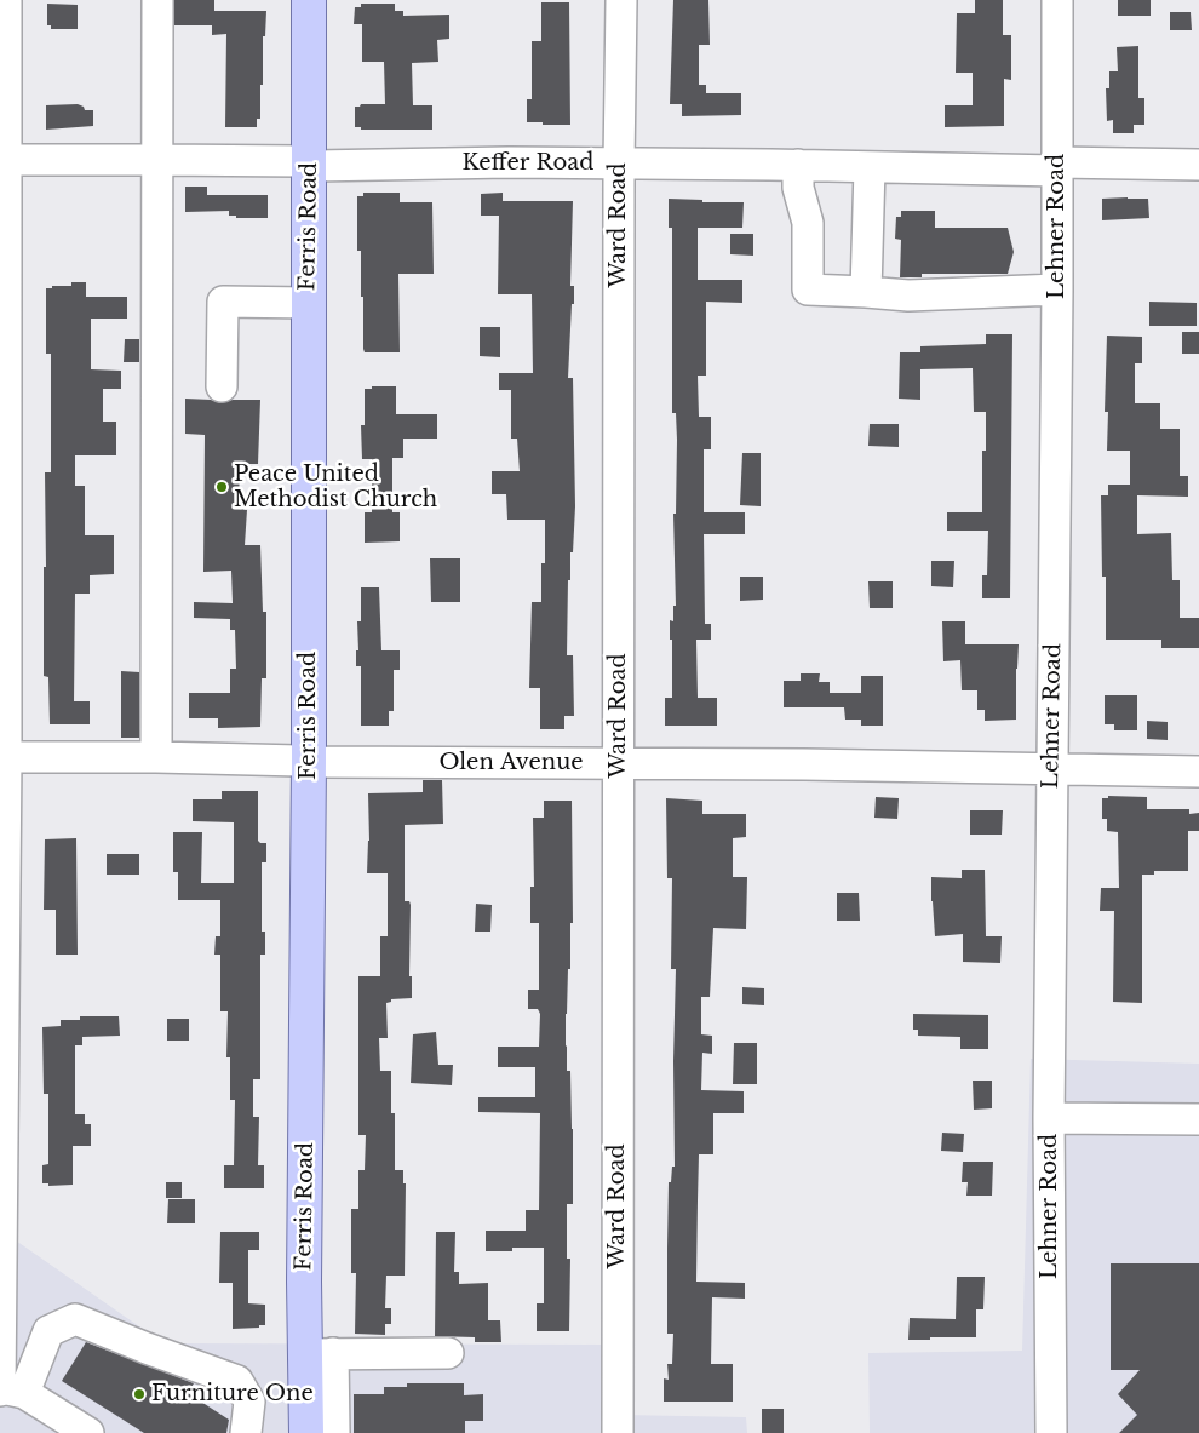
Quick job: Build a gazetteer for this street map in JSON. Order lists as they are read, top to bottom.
{
  "streets": {
    "main road": ["Ferris Road"],
    "street": [
      "Keffer Road",
      "Ward Road",
      "Lehner Road",
      "Olen Avenue"
    ]
  },
  "crossings": [
    ["Keffer Road", "Ward Road"],
    ["Keffer Road", "Ferris Road"],
    ["Keffer Road", "Lehner Road"],
    ["Ward Road", "Olen Avenue"],
    ["Ferris Road", "Olen Avenue"],
    ["Lehner Road", "Olen Avenue"]
  ],
  "places": ["Peace United Methodist Church", "Furniture One"]
}
